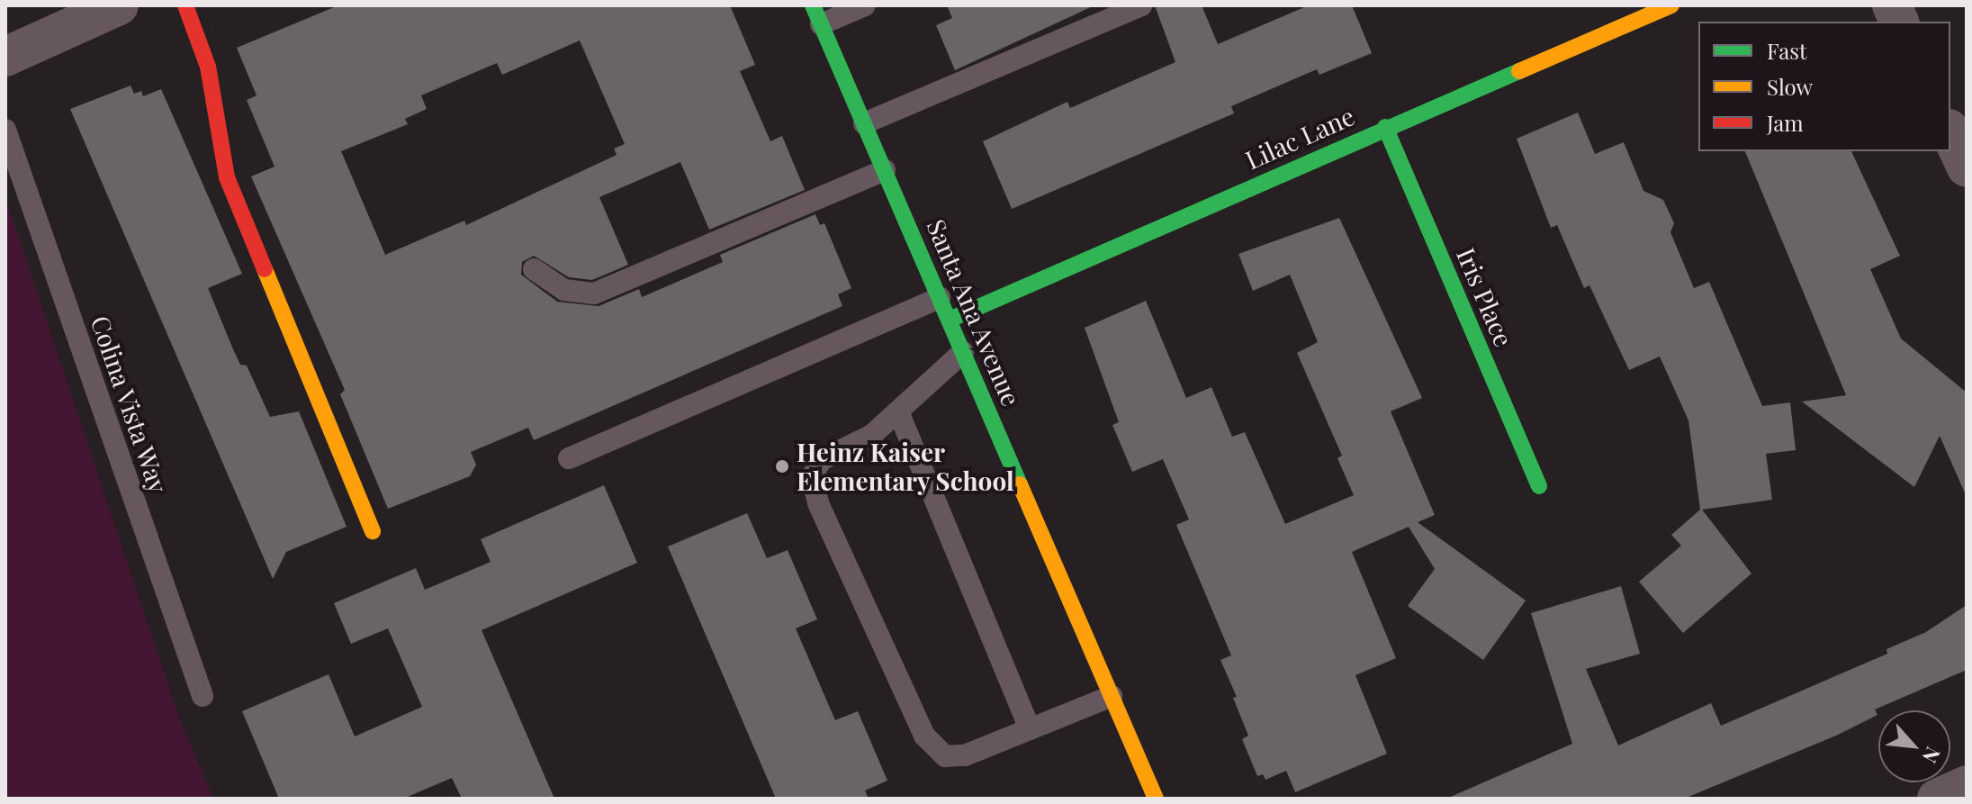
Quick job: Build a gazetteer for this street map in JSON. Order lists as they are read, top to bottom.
{
  "streets": {
    "street": ["Lilac Lane", "Iris Place", "Santa Ana Avenue"],
    "lane": ["Colina Vista Way"]
  },
  "crossings": [
    ["Lilac Lane", "Iris Place"],
    ["Lilac Lane", "Santa Ana Avenue"]
  ],
  "places": ["Heinz Kaiser Elementary School"],
  "legend": ["Fast", "Slow", "Jam"],
  "north": "bottom right"
}
